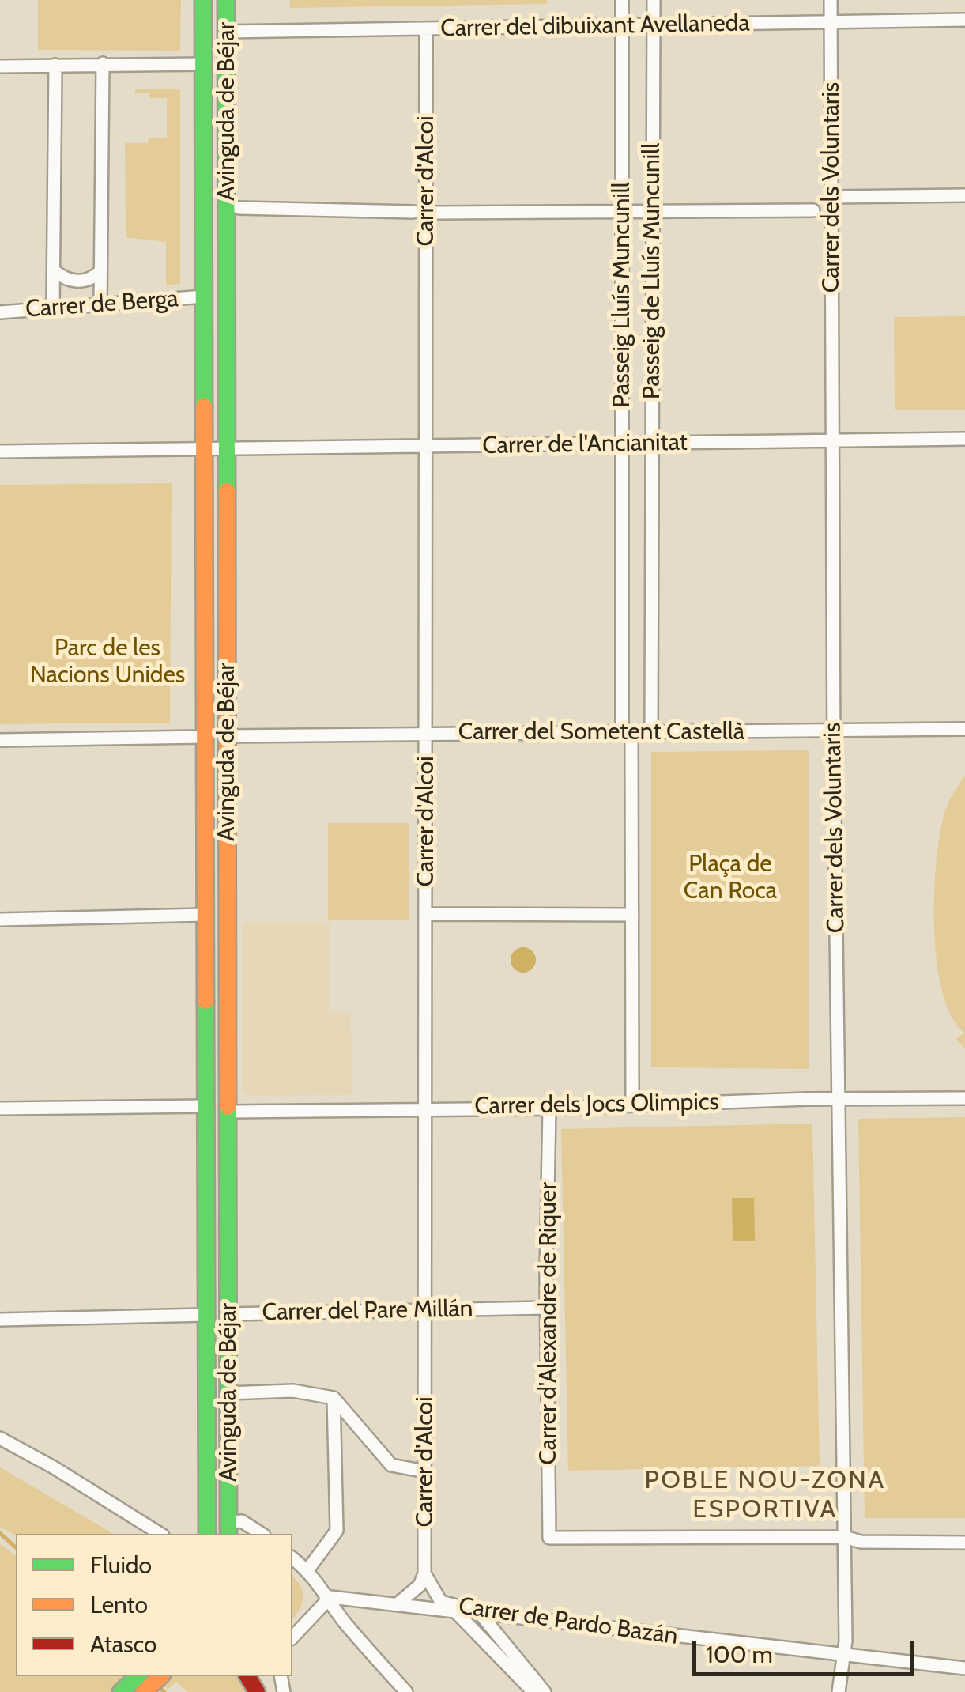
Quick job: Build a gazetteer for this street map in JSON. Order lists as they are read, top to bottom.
{
  "streets": {
    "main road": ["Avinguda de Béjar", "Carrer del Pare Millán"],
    "street": [
      "Carrer del dibuixant Avellaneda",
      "Carrer d'Alcoi",
      "Carrer dels Voluntaris",
      "Passeig de Lluís Muncunill",
      "Passeig Lluís Muncunill",
      "Carrer de Berga",
      "Carrer de l'Ancianitat",
      "Carrer del Sometent Castellà",
      "Carrer dels Jocs Olimpics",
      "Carrer d'Alexandre de Riquer",
      "Carrer de Pardo Bazán"
    ]
  },
  "crossings": [
    ["Carrer del dibuixant Avellaneda", "Avinguda de Béjar"],
    ["Carrer del dibuixant Avellaneda", "Carrer d'Alcoi"],
    ["Carrer del dibuixant Avellaneda", "Carrer dels Voluntaris"],
    ["Carrer del dibuixant Avellaneda", "Passeig de Lluís Muncunill"],
    ["Carrer del dibuixant Avellaneda", "Passeig Lluís Muncunill"],
    ["Avinguda de Béjar", "Carrer de Berga"],
    ["Avinguda de Béjar", "Carrer de l'Ancianitat"],
    ["Avinguda de Béjar", "Carrer del Sometent Castellà"],
    ["Avinguda de Béjar", "Carrer dels Jocs Olimpics"],
    ["Avinguda de Béjar", "Carrer del Pare Millán"],
    ["Carrer d'Alcoi", "Carrer de l'Ancianitat"],
    ["Carrer d'Alcoi", "Carrer del Sometent Castellà"],
    ["Carrer d'Alcoi", "Carrer dels Jocs Olimpics"],
    ["Carrer d'Alcoi", "Carrer del Pare Millán"],
    ["Carrer d'Alcoi", "Carrer de Pardo Bazán"],
    ["Carrer dels Voluntaris", "Carrer de l'Ancianitat"],
    ["Carrer dels Voluntaris", "Carrer del Sometent Castellà"],
    ["Carrer dels Voluntaris", "Carrer dels Jocs Olimpics"],
    ["Carrer dels Voluntaris", "Carrer d'Alexandre de Riquer"],
    ["Carrer dels Voluntaris", "Carrer de Pardo Bazán"],
    ["Passeig de Lluís Muncunill", "Carrer de l'Ancianitat"],
    ["Passeig de Lluís Muncunill", "Carrer del Sometent Castellà"],
    ["Passeig Lluís Muncunill", "Carrer de l'Ancianitat"],
    ["Passeig Lluís Muncunill", "Carrer del Sometent Castellà"],
    ["Carrer dels Jocs Olimpics", "Carrer d'Alexandre de Riquer"],
    ["Carrer del Pare Millán", "Carrer d'Alexandre de Riquer"]
  ],
  "districts": ["POBLE NOU-ZONA ESPORTIVA"],
  "parks": ["Parc de les Nacions Unides", "Plaça de Can Roca"],
  "legend": ["Fluido", "Lento", "Atasco"],
  "scale_bar": "100 m"
}
